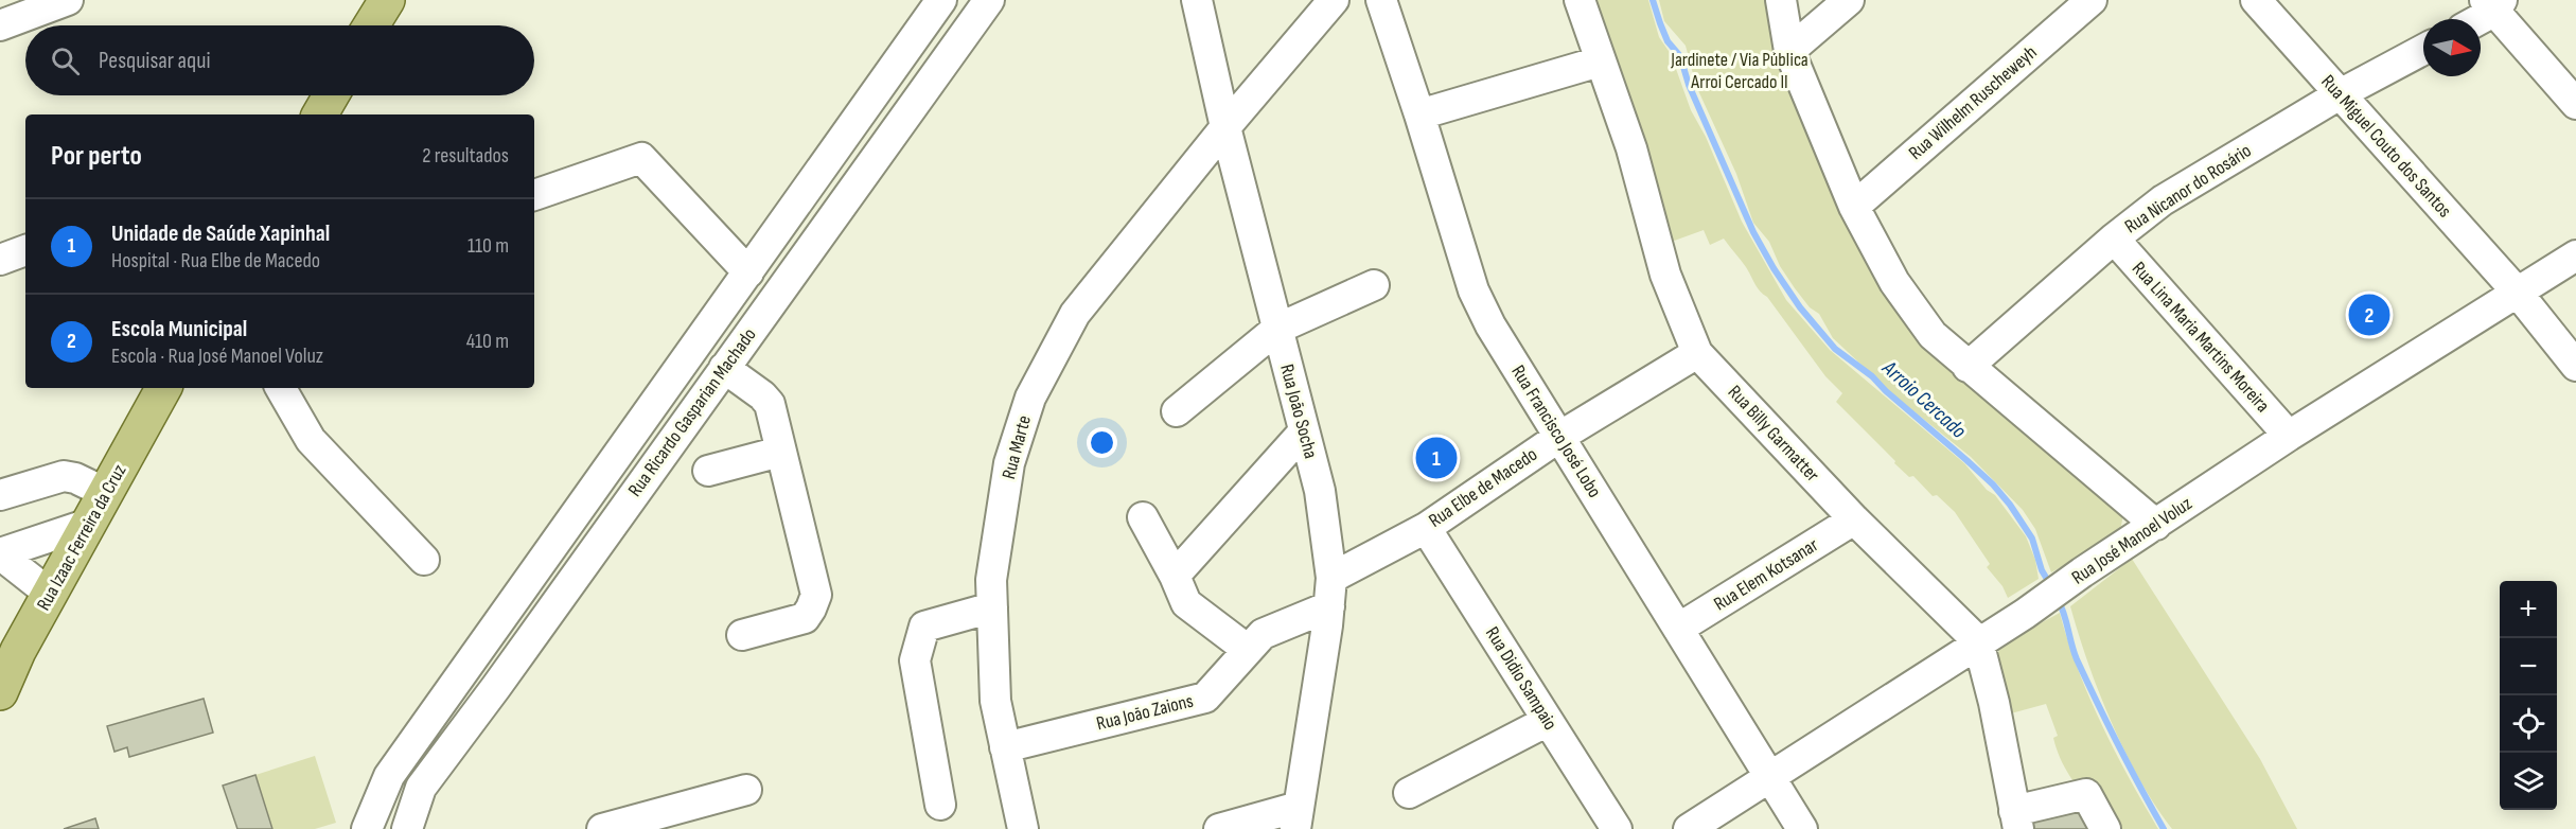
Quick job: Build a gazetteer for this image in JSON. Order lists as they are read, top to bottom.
{
  "streets": {
    "main road": ["Rua Izaac Ferreira da Cruz"],
    "street": [
      "Rua Wilhelm Ruscheweyh",
      "Rua Miguel Couto dos Santos",
      "Rua Nicanor do Rosário",
      "Rua Lina Maria Martins Moreira",
      "Rua João Socha",
      "Rua Ricardo Gasparian Machado",
      "Rua Francisco José Lobo",
      "Rua Billy Garmatter",
      "Rua Marte",
      "Rua Elbe de Macedo",
      "Rua José Manoel Voluz",
      "Rua Elem Kotsanar",
      "Rua Didio Sampaio",
      "Rua João Zaions"
    ]
  },
  "crossings": [
    ["Rua Miguel Couto dos Santos", "Rua Nicanor do Rosário"],
    ["Rua Miguel Couto dos Santos", "Rua José Manoel Voluz"],
    ["Rua Nicanor do Rosário", "Rua Lina Maria Martins Moreira"],
    ["Rua Lina Maria Martins Moreira", "Rua José Manoel Voluz"],
    ["Rua João Socha", "Rua Marte"],
    ["Rua João Socha", "Rua Elbe de Macedo"],
    ["Rua João Socha", "Rua João Zaions"],
    ["Rua Francisco José Lobo", "Rua Elbe de Macedo"],
    ["Rua Francisco José Lobo", "Rua José Manoel Voluz"],
    ["Rua Francisco José Lobo", "Rua Elem Kotsanar"],
    ["Rua Billy Garmatter", "Rua Elbe de Macedo"],
    ["Rua Billy Garmatter", "Rua José Manoel Voluz"],
    ["Rua Billy Garmatter", "Rua Elem Kotsanar"],
    ["Rua Marte", "Rua João Zaions"],
    ["Rua Elbe de Macedo", "Rua Didio Sampaio"],
    ["Rua Elbe de Macedo", "Rua João Zaions"]
  ],
  "water": ["Arroio Cercado"],
  "parks": ["Jardinete / Via Pública Arroi Cercado II"],
  "north": "right",
  "page": {
    "search": "Pesquisar aqui",
    "heading": ["Por perto", "2 resultados"],
    "list": [
      {
        "mark": "1",
        "name": "Unidade de Saúde Xapinhal",
        "note": "Hospital · Rua Elbe de Macedo",
        "value": "110 m"
      },
      {
        "mark": "2",
        "name": "Escola Municipal",
        "note": "Escola · Rua José Manoel Voluz",
        "value": "410 m"
      }
    ],
    "pins": ["2", "1"],
    "map_buttons": ["+", "−"]
  }
}
